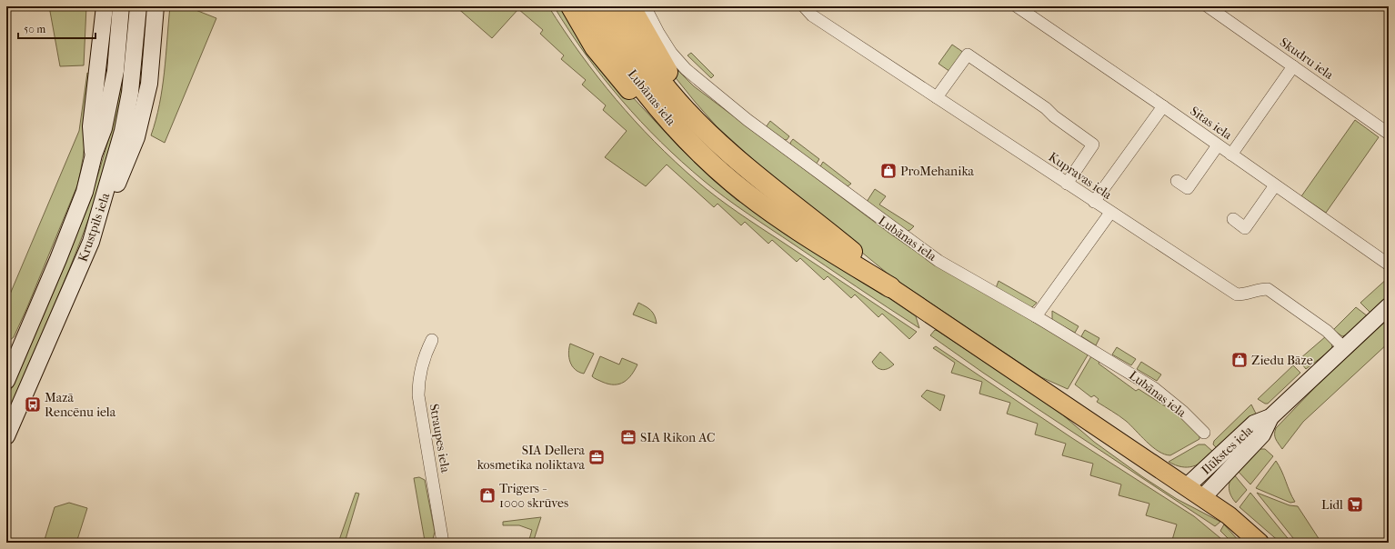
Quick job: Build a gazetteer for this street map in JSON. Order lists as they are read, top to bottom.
{
  "streets": {
    "highway": ["Lubānas iela"],
    "main road": ["Krustpils iela", "Ilūkstes iela"],
    "street": [
      "Skudru iela",
      "Sitas iela",
      "Kupravas iela",
      "Straupes iela"
    ]
  },
  "crossings": [
    ["Lubānas iela", "Ilūkstes iela"],
    ["Kupravas iela", "Ilūkstes iela"]
  ],
  "places": {
    "shop": ["ProMehanika", "Ziedu Bāze", "Trigers - 1000 skrūves"],
    "bus stop": ["Mazā Rencēnu iela"],
    "office": ["SIA Rikon AC", "SIA Dellera kosmetika noliktava"],
    "supermarket": ["Lidl"]
  },
  "scale_bar": "50 m"
}
